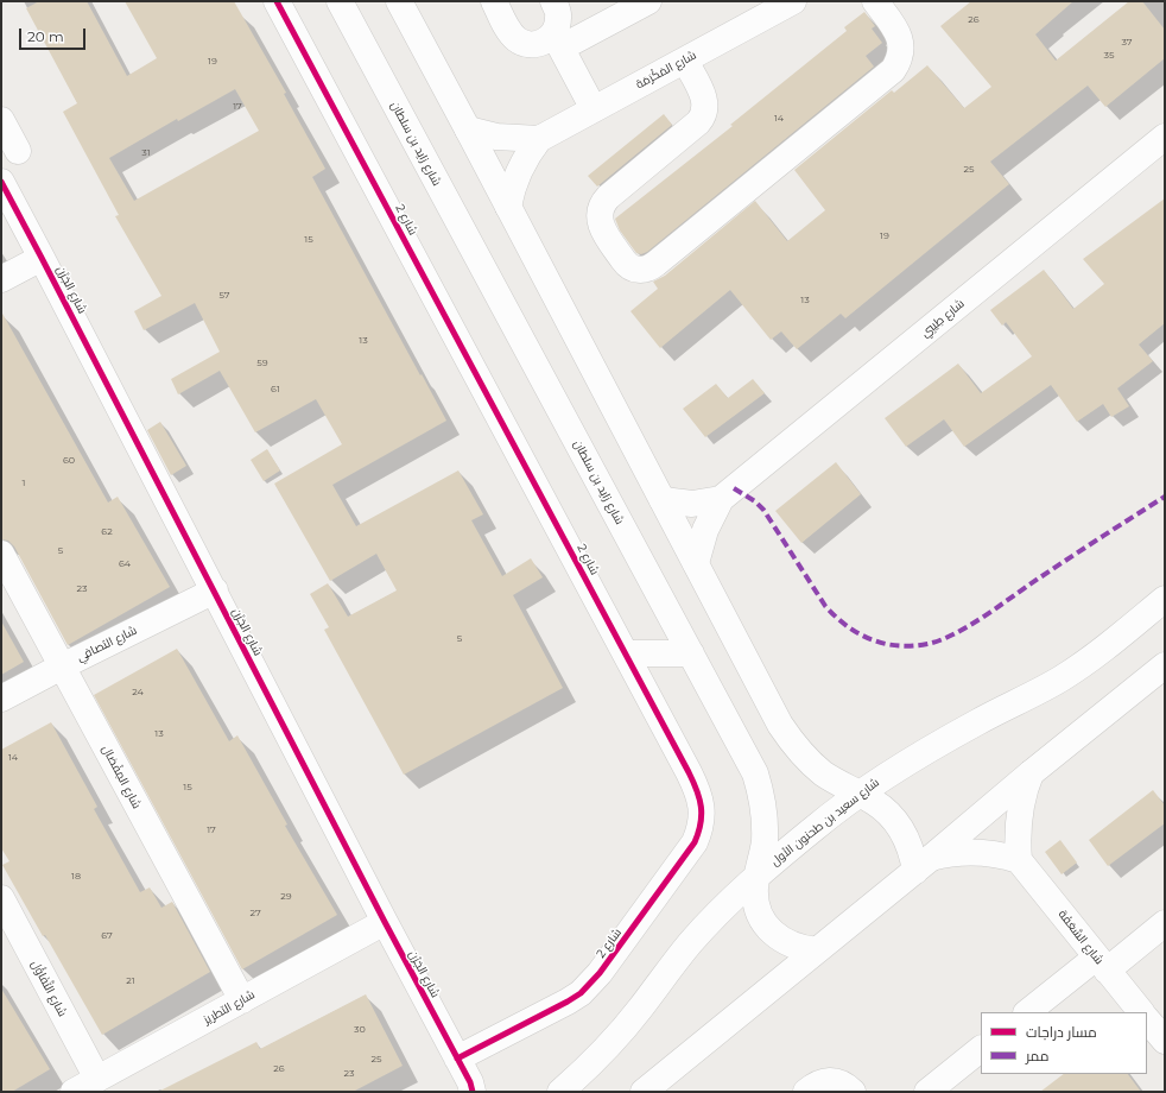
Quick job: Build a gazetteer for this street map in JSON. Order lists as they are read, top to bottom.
{
  "streets": {
    "street": [
      "شارع المَكْرَمَة",
      "شارع زايد بن سلطان",
      "شارع 2",
      "شارع الجَرْن",
      "شارع طِيبِي",
      "شارع التصافي",
      "شارع المِفْضال",
      "شارع سعيد بن طحنون الأول",
      "شارع السَّعَفَة",
      "شارع التَّفَاؤُل",
      "شارع التطريز"
    ]
  },
  "crossings": [
    ["شارع زايد بن سلطان", "شارع سعيد بن طحنون الأول"],
    ["شارع 2", "شارع الجَرْن"],
    ["شارع الجَرْن", "شارع التصافي"],
    ["شارع الجَرْن", "شارع التطريز"],
    ["شارع التصافي", "شارع المِفْضال"],
    ["شارع المِفْضال", "شارع التطريز"],
    ["شارع التَّفَاؤُل", "شارع التطريز"]
  ],
  "house_numbers": [
    "26",
    "37",
    "35",
    "19",
    "17",
    "14",
    "31",
    "25",
    "19",
    "15",
    "57",
    "13",
    "13",
    "59",
    "61",
    "60",
    "1",
    "62",
    "5",
    "64",
    "23",
    "5",
    "24",
    "13",
    "14",
    "15",
    "17",
    "18",
    "29",
    "27",
    "67",
    "21",
    "30",
    "25",
    "26",
    "23"
  ],
  "legend": ["مسار دراجات", "ممر"],
  "scale_bar": "20 m"
}
